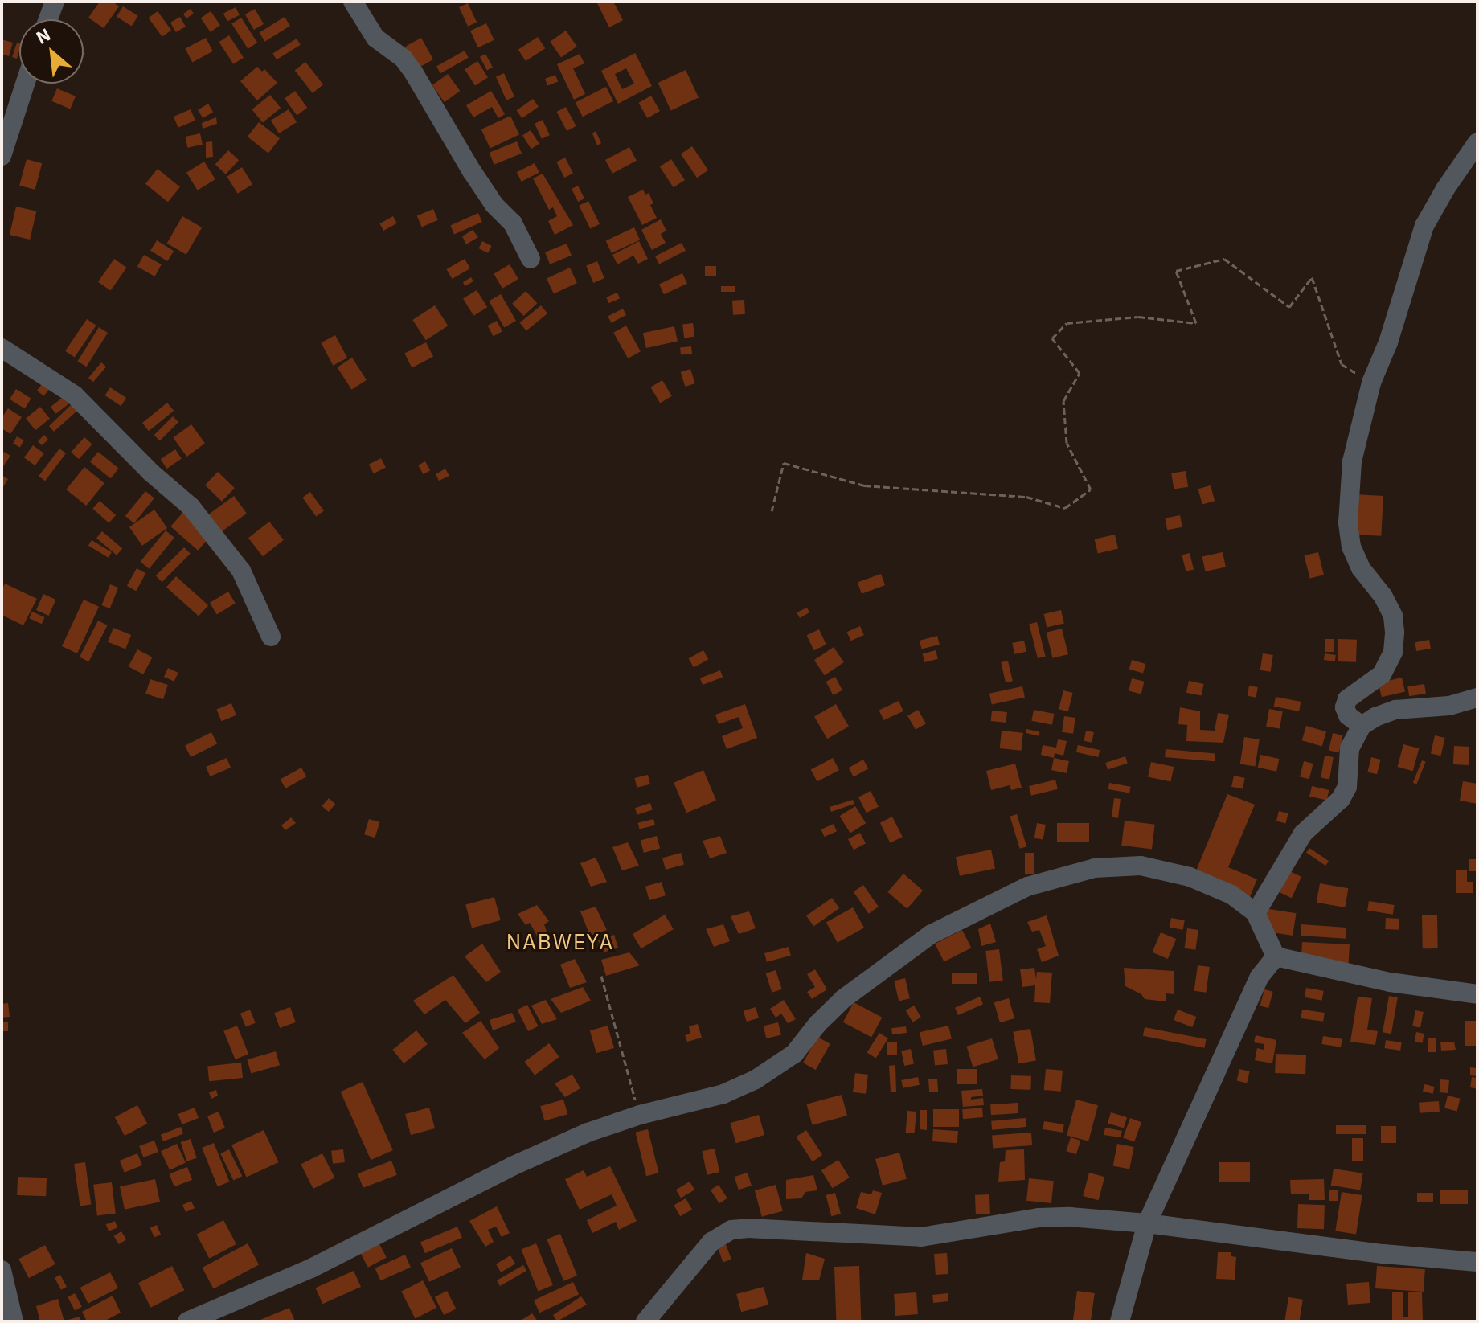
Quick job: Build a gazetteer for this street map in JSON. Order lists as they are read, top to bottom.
{
  "districts": ["NABWEYA"],
  "north": "top left"
}
